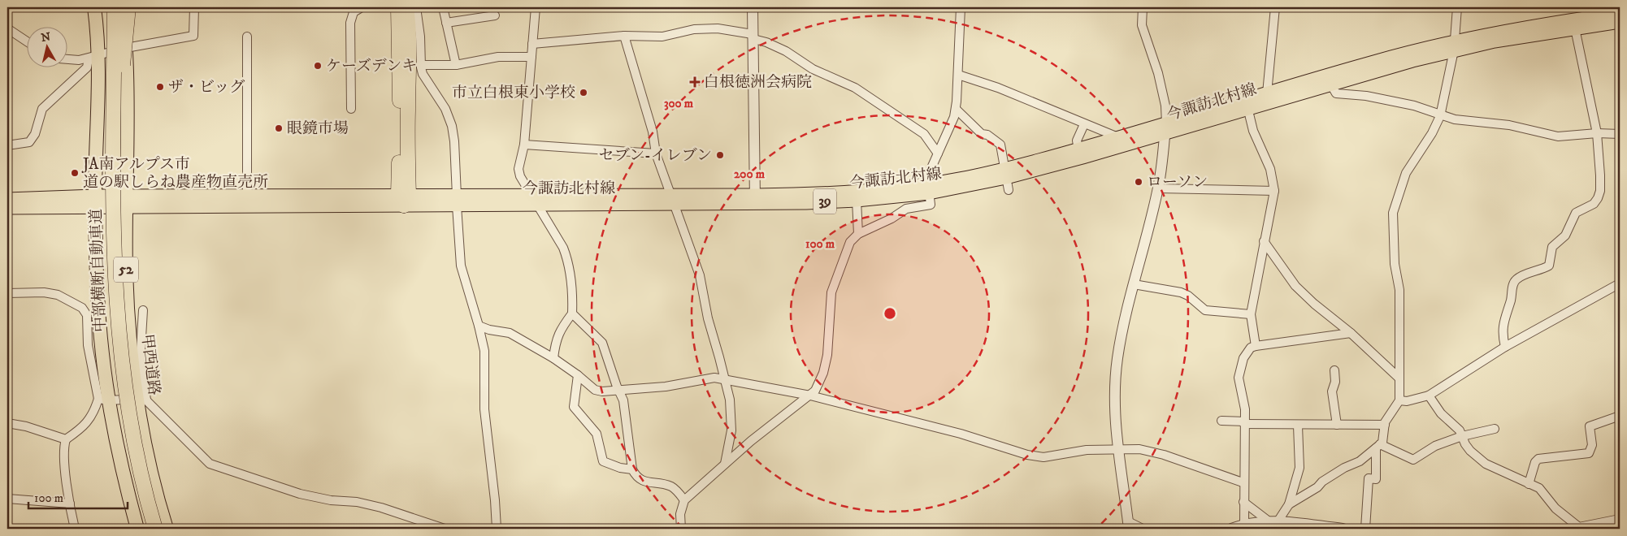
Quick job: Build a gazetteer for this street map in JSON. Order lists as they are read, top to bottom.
{
  "streets": {
    "highway": ["52", "中部横断自動車道", "甲西道路"],
    "main road": ["今諏訪北村線", "39"]
  },
  "crossings": [
    ["今諏訪北村線", "52"],
    ["今諏訪北村線", "甲西道路"],
    ["中部横断自動車道", "甲西道路"]
  ],
  "places": {
    "other": [
      "ケーズデンキ",
      "ザ・ビッグ",
      "市立白根東小学校",
      "眼鏡市場",
      "セブン-イレブン",
      "JA南アルプス市 道の駅しらね農産物直売所",
      "ローソン"
    ],
    "health": ["白根徳洲会病院"]
  },
  "scale_bar": "100 m",
  "north": "top",
  "rings": ["300 m", "200 m", "100 m"]
}
